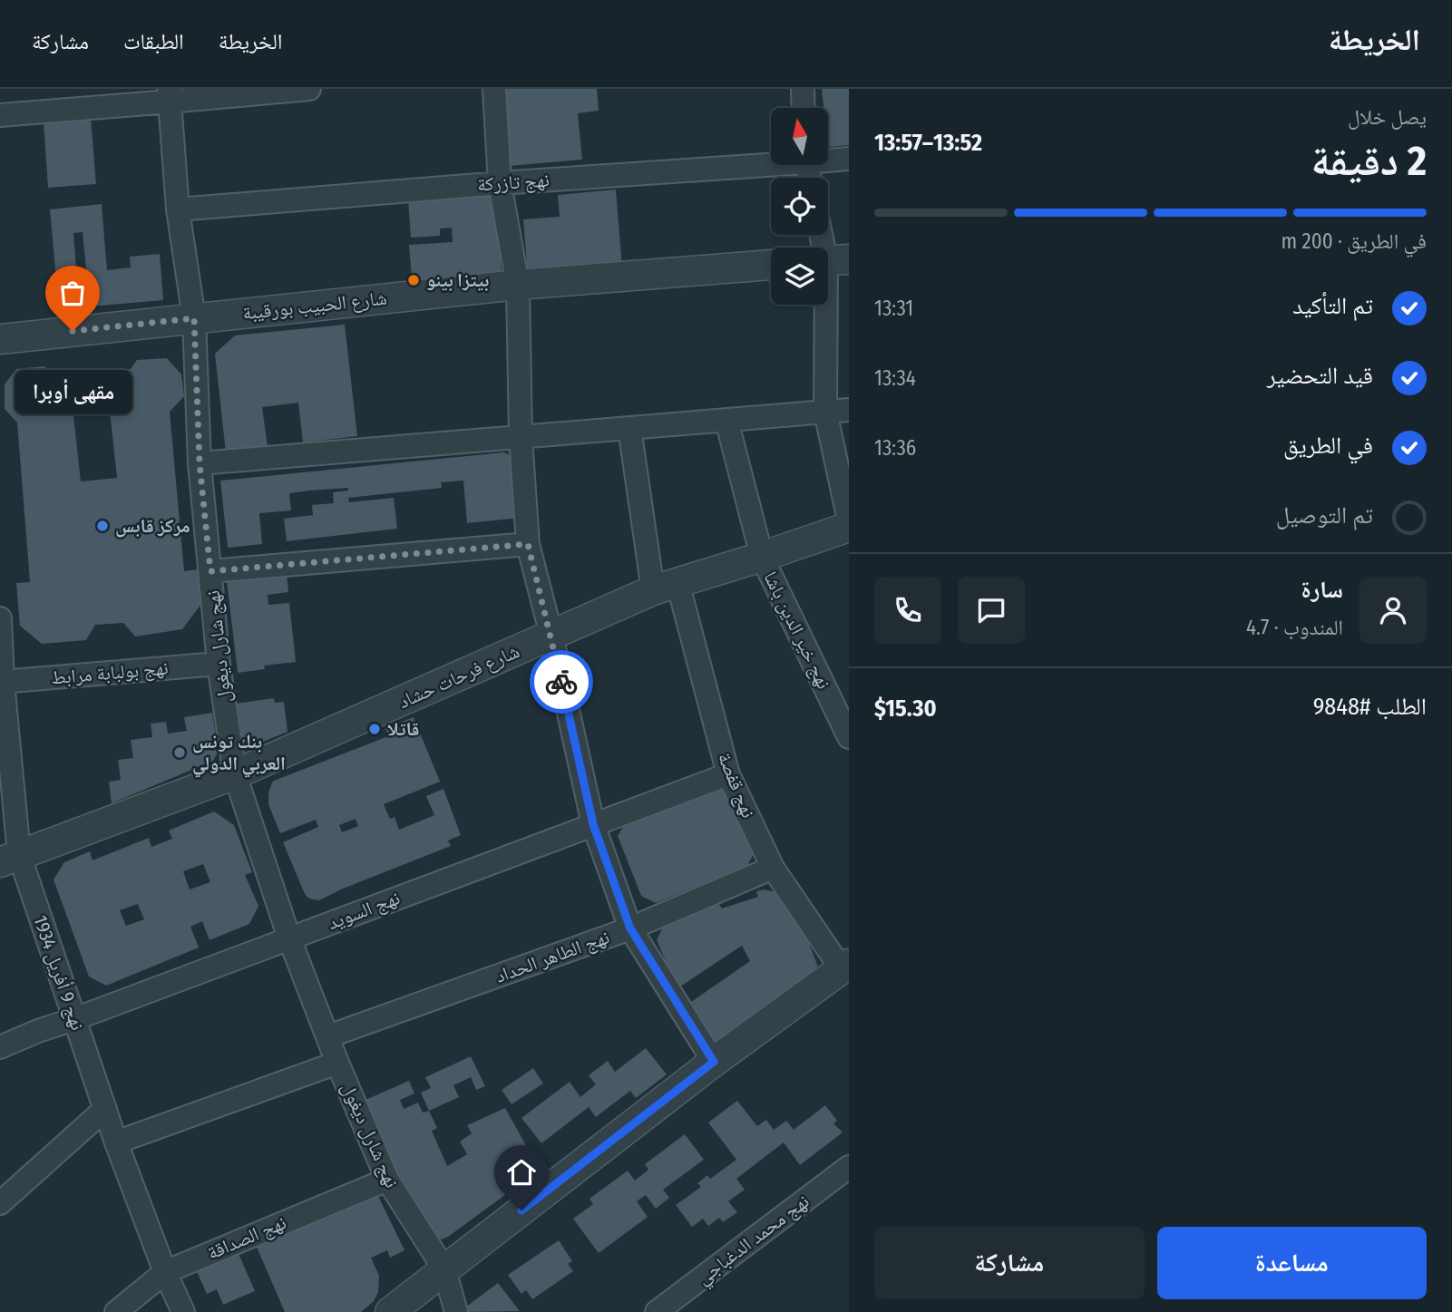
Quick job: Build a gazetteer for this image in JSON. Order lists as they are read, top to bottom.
{
  "streets": {
    "street": [
      "نهج تازركة",
      "شارع الحبيب بورقيبة",
      "نهج خير الدين باشا",
      "نهج شارل ديغول",
      "نهج بولبابة مرابط",
      "شارع فرحات حشاد",
      "نهج قفصة",
      "نهج السويد",
      "نهج الطاهر الحداد",
      "نهج 9 أفريل 1934",
      "نهج الصداقة",
      "نهج محمد الدغباجي"
    ]
  },
  "crossings": [
    ["نهج تازركة", "نهج شارل ديغول"],
    ["شارع الحبيب بورقيبة", "نهج شارل ديغول"],
    ["نهج خير الدين باشا", "شارع فرحات حشاد"],
    ["نهج شارل ديغول", "نهج بولبابة مرابط"],
    ["نهج شارل ديغول", "شارع فرحات حشاد"],
    ["نهج شارل ديغول", "نهج السويد"],
    ["نهج شارل ديغول", "نهج الطاهر الحداد"],
    ["نهج شارل ديغول", "نهج الصداقة"],
    ["نهج بولبابة مرابط", "نهج 9 أفريل 1934"],
    ["شارع فرحات حشاد", "نهج قفصة"],
    ["شارع فرحات حشاد", "نهج 9 أفريل 1934"],
    ["نهج قفصة", "نهج السويد"],
    ["نهج قفصة", "نهج الطاهر الحداد"],
    ["نهج السويد", "نهج 9 أفريل 1934"],
    ["نهج 9 أفريل 1934", "نهج الصداقة"]
  ],
  "places": [
    "بيتزا بينو",
    "مقهى أوبرا",
    "مركز قابس",
    "قاتلا",
    "بنك تونس العربي الدولي"
  ],
  "north": "top",
  "page": {
    "header": "الخريطة",
    "nav": ["الخريطة", "الطبقات", "مشاركة"],
    "heading": ["2 دقيقة", "يصل خلال", "13:52–13:57"],
    "panel": [
      "سارة",
      "المندوب · 4.7",
      "الطلب #9848",
      "$15.30"
    ],
    "bar": "في الطريق · 200 m",
    "list": [
      ["تم التأكيد", "13:31"],
      ["قيد التحضير", "13:34"],
      ["في الطريق", "13:36"],
      "تم التوصيل"
    ],
    "bubble": "مقهى أوبرا",
    "buttons": ["مساعدة", "مشاركة"]
  }
}
